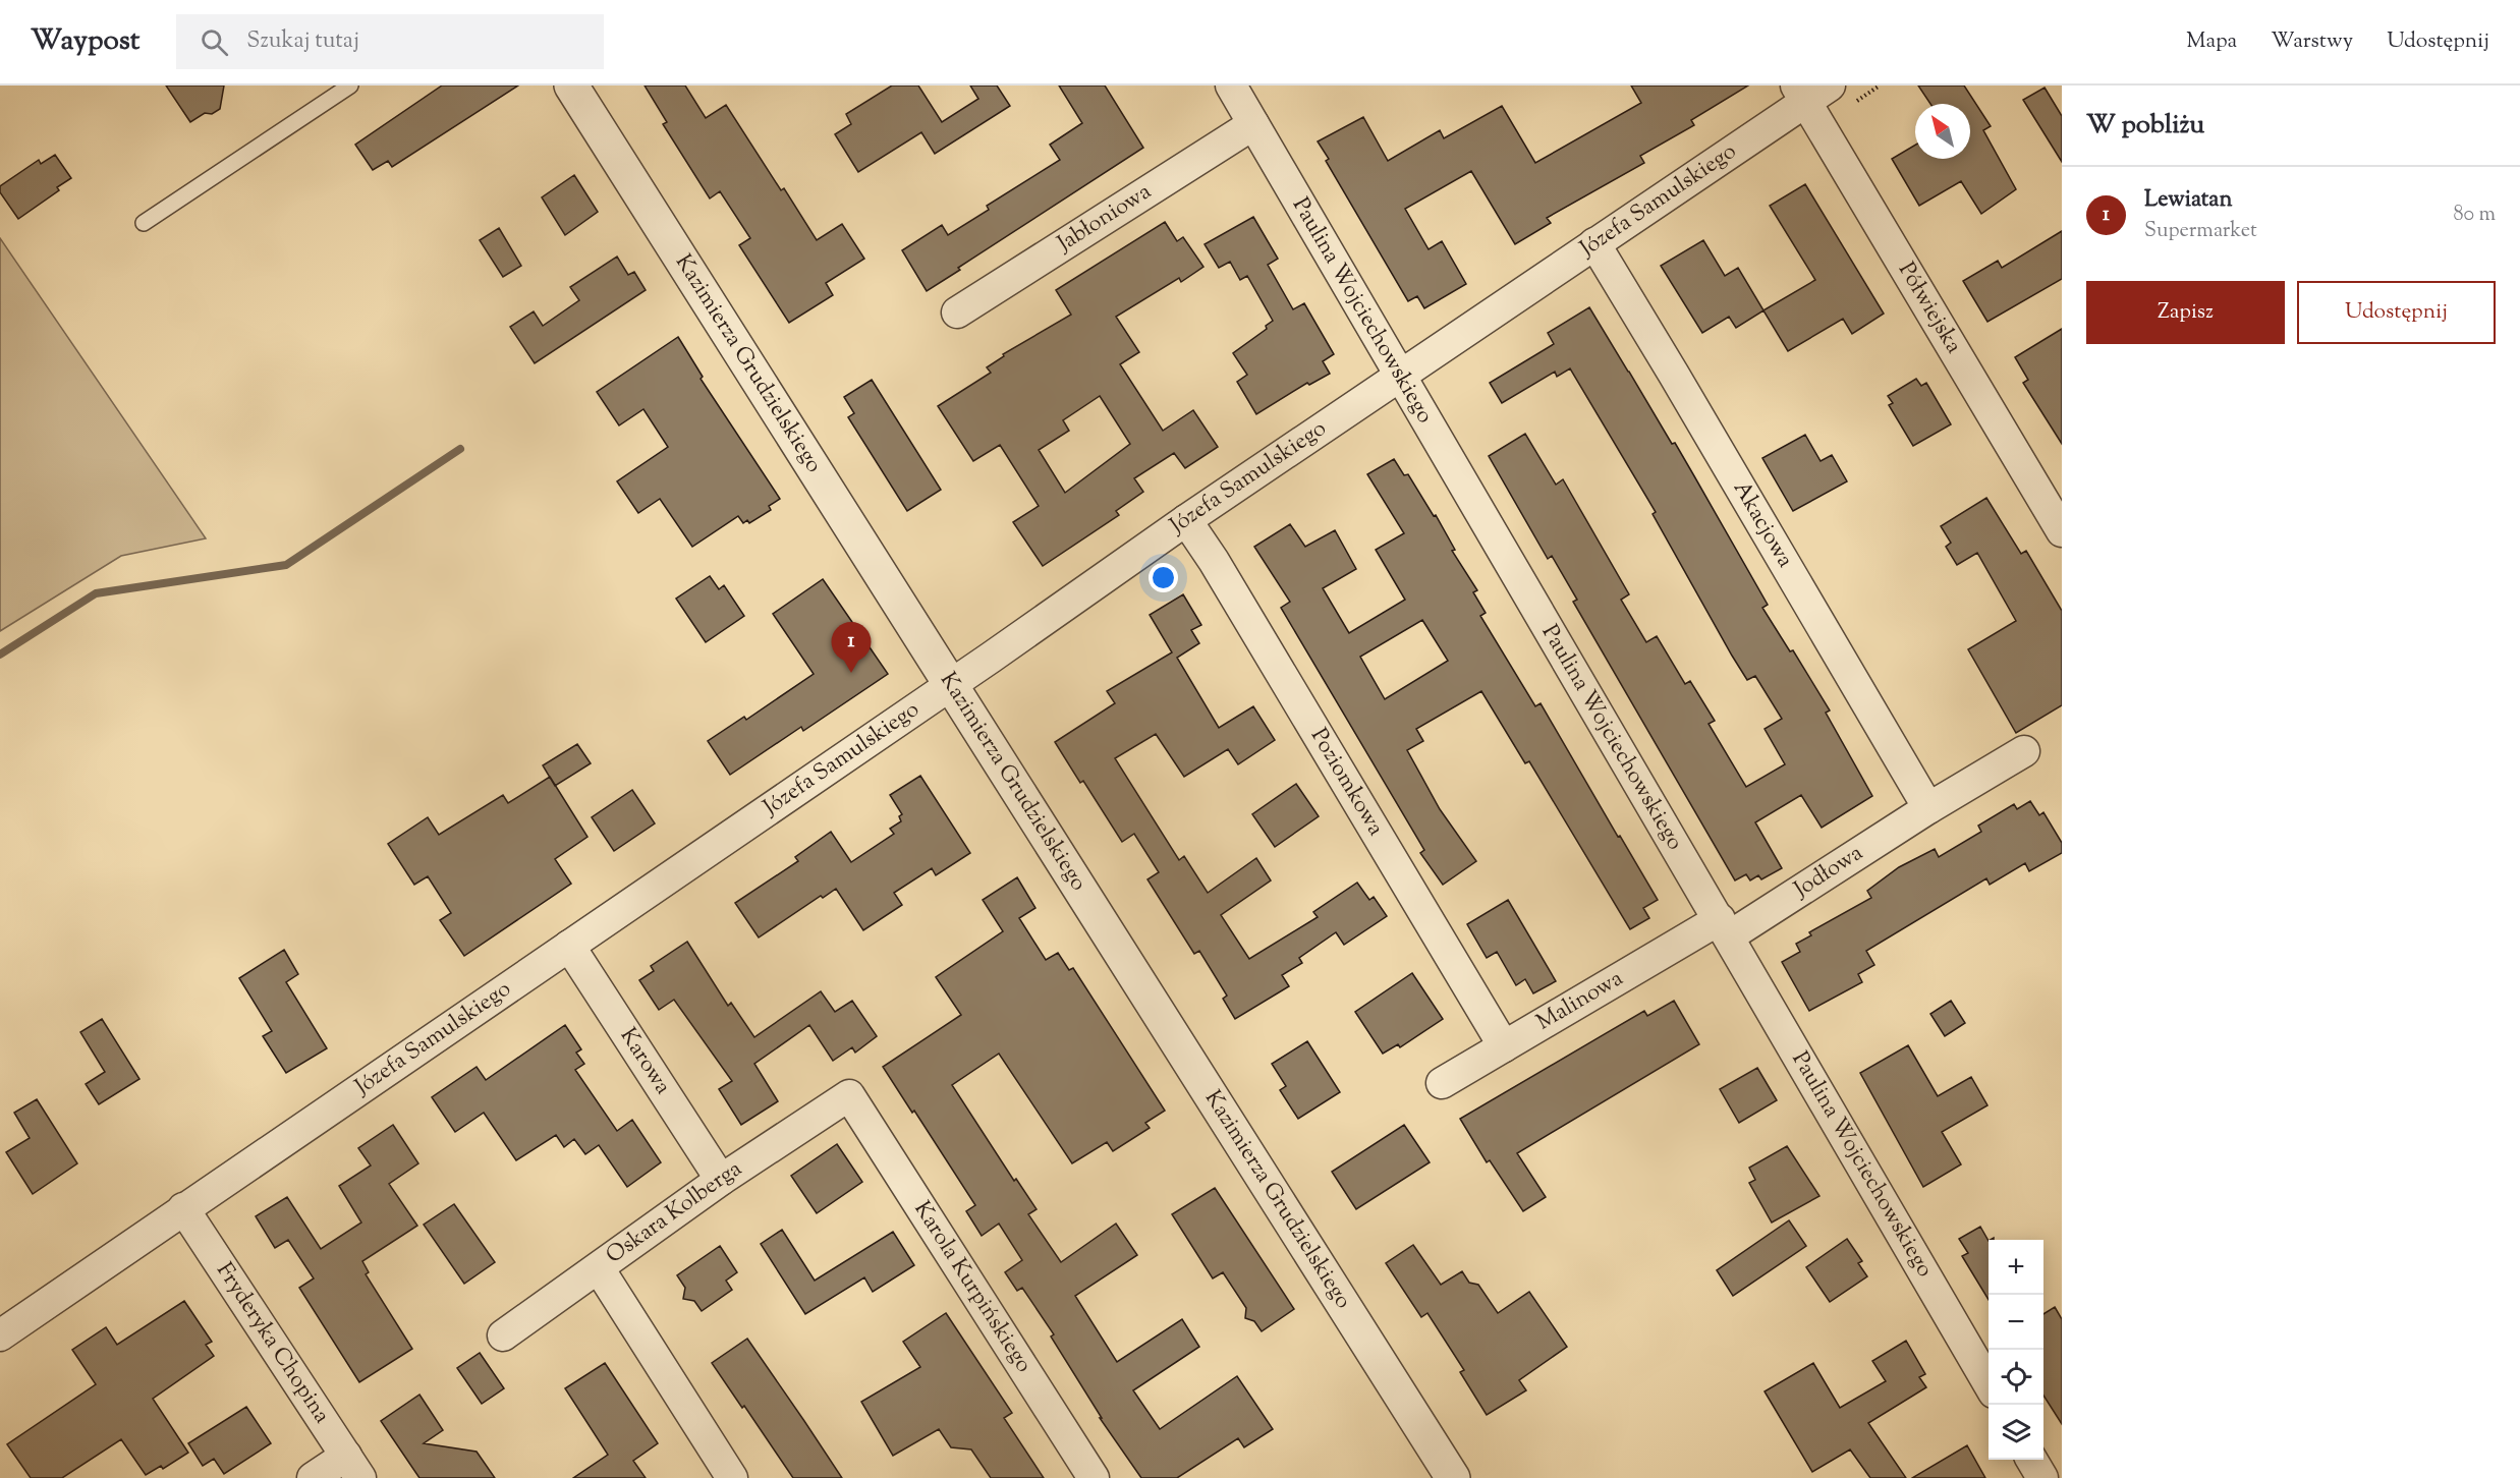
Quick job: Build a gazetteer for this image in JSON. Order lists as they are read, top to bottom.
{
  "streets": {
    "street": [
      "Józefa Samulskiego",
      "Jabłoniowa",
      "Półwiejska",
      "Paulina Wojciechowskiego",
      "Kazimierza Grudzielskiego",
      "Akacjowa",
      "Poziomkowa",
      "Jodłowa",
      "Malinowa",
      "Karowa",
      "Oskara Kolberga",
      "Karola Kurpińskiego",
      "Fryderyka Chopina"
    ]
  },
  "crossings": [
    ["Józefa Samulskiego", "Półwiejska"],
    ["Józefa Samulskiego", "Paulina Wojciechowskiego"],
    ["Józefa Samulskiego", "Kazimierza Grudzielskiego"],
    ["Józefa Samulskiego", "Akacjowa"],
    ["Józefa Samulskiego", "Poziomkowa"],
    ["Józefa Samulskiego", "Karowa"],
    ["Józefa Samulskiego", "Fryderyka Chopina"],
    ["Jabłoniowa", "Paulina Wojciechowskiego"],
    ["Paulina Wojciechowskiego", "Jodłowa"],
    ["Paulina Wojciechowskiego", "Malinowa"],
    ["Akacjowa", "Jodłowa"],
    ["Poziomkowa", "Malinowa"],
    ["Jodłowa", "Malinowa"],
    ["Karowa", "Oskara Kolberga"],
    ["Oskara Kolberga", "Karola Kurpińskiego"]
  ],
  "north": "top left",
  "page": {
    "header": "Waypost",
    "search": "Szukaj tutaj",
    "nav": ["Mapa", "Warstwy", "Udostępnij"],
    "heading": "W pobliżu",
    "list": [
      {
        "mark": "1",
        "name": "Lewiatan",
        "note": "Supermarket",
        "value": "80 m"
      }
    ],
    "buttons": ["Zapisz", "Udostępnij"],
    "pins": "1",
    "map_buttons": ["+", "−"]
  }
}
